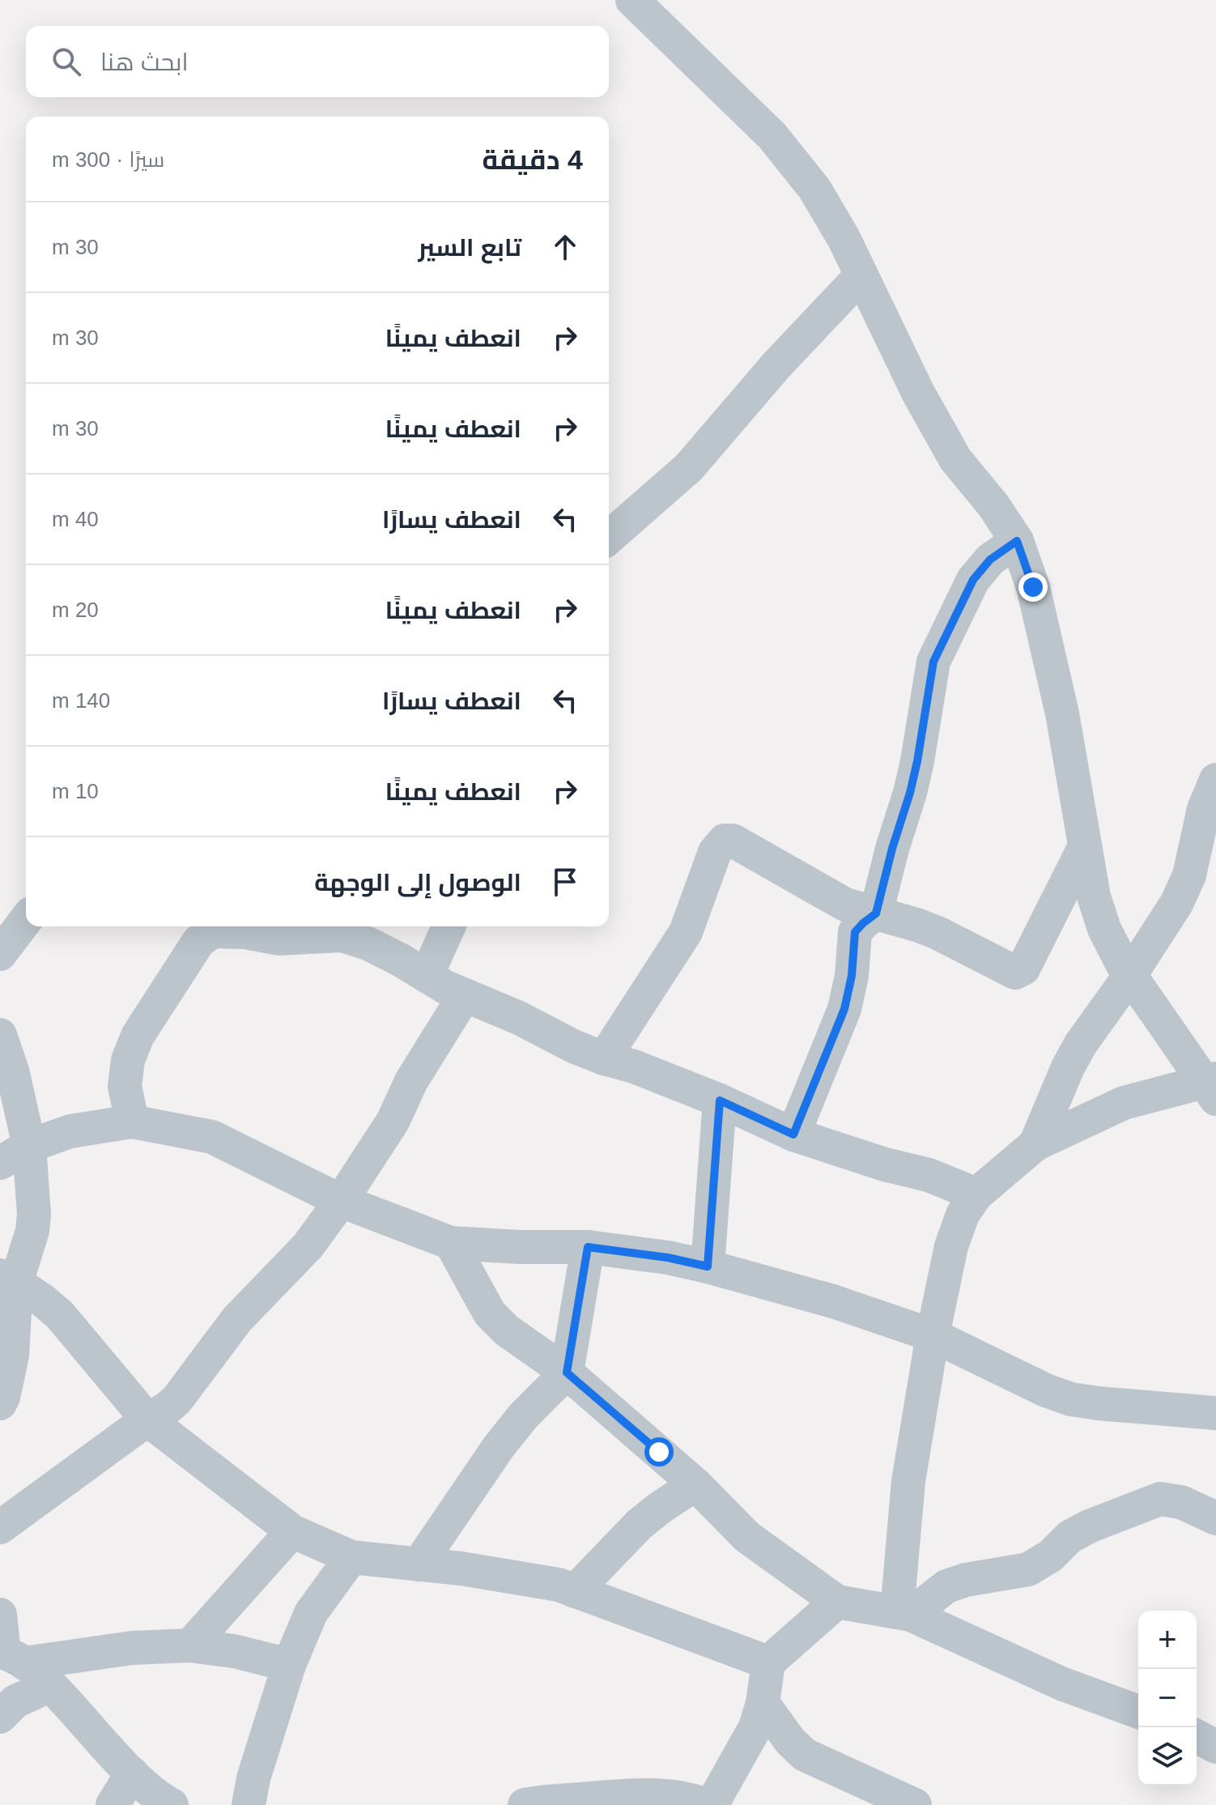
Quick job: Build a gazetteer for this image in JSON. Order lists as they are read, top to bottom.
{
  "page": {
    "search": "ابحث هنا",
    "heading": ["4 دقيقة", "سيرًا · 300 m"],
    "list": [
      ["تابع السير", "30 m"],
      ["انعطف يمينًا", "30 m"],
      ["انعطف يمينًا", "30 m"],
      ["انعطف يسارًا", "40 m"],
      ["انعطف يمينًا", "20 m"],
      ["انعطف يسارًا", "140 m"],
      ["انعطف يمينًا", "10 m"],
      "الوصول إلى الوجهة"
    ],
    "map_buttons": ["+", "−"]
  }
}
